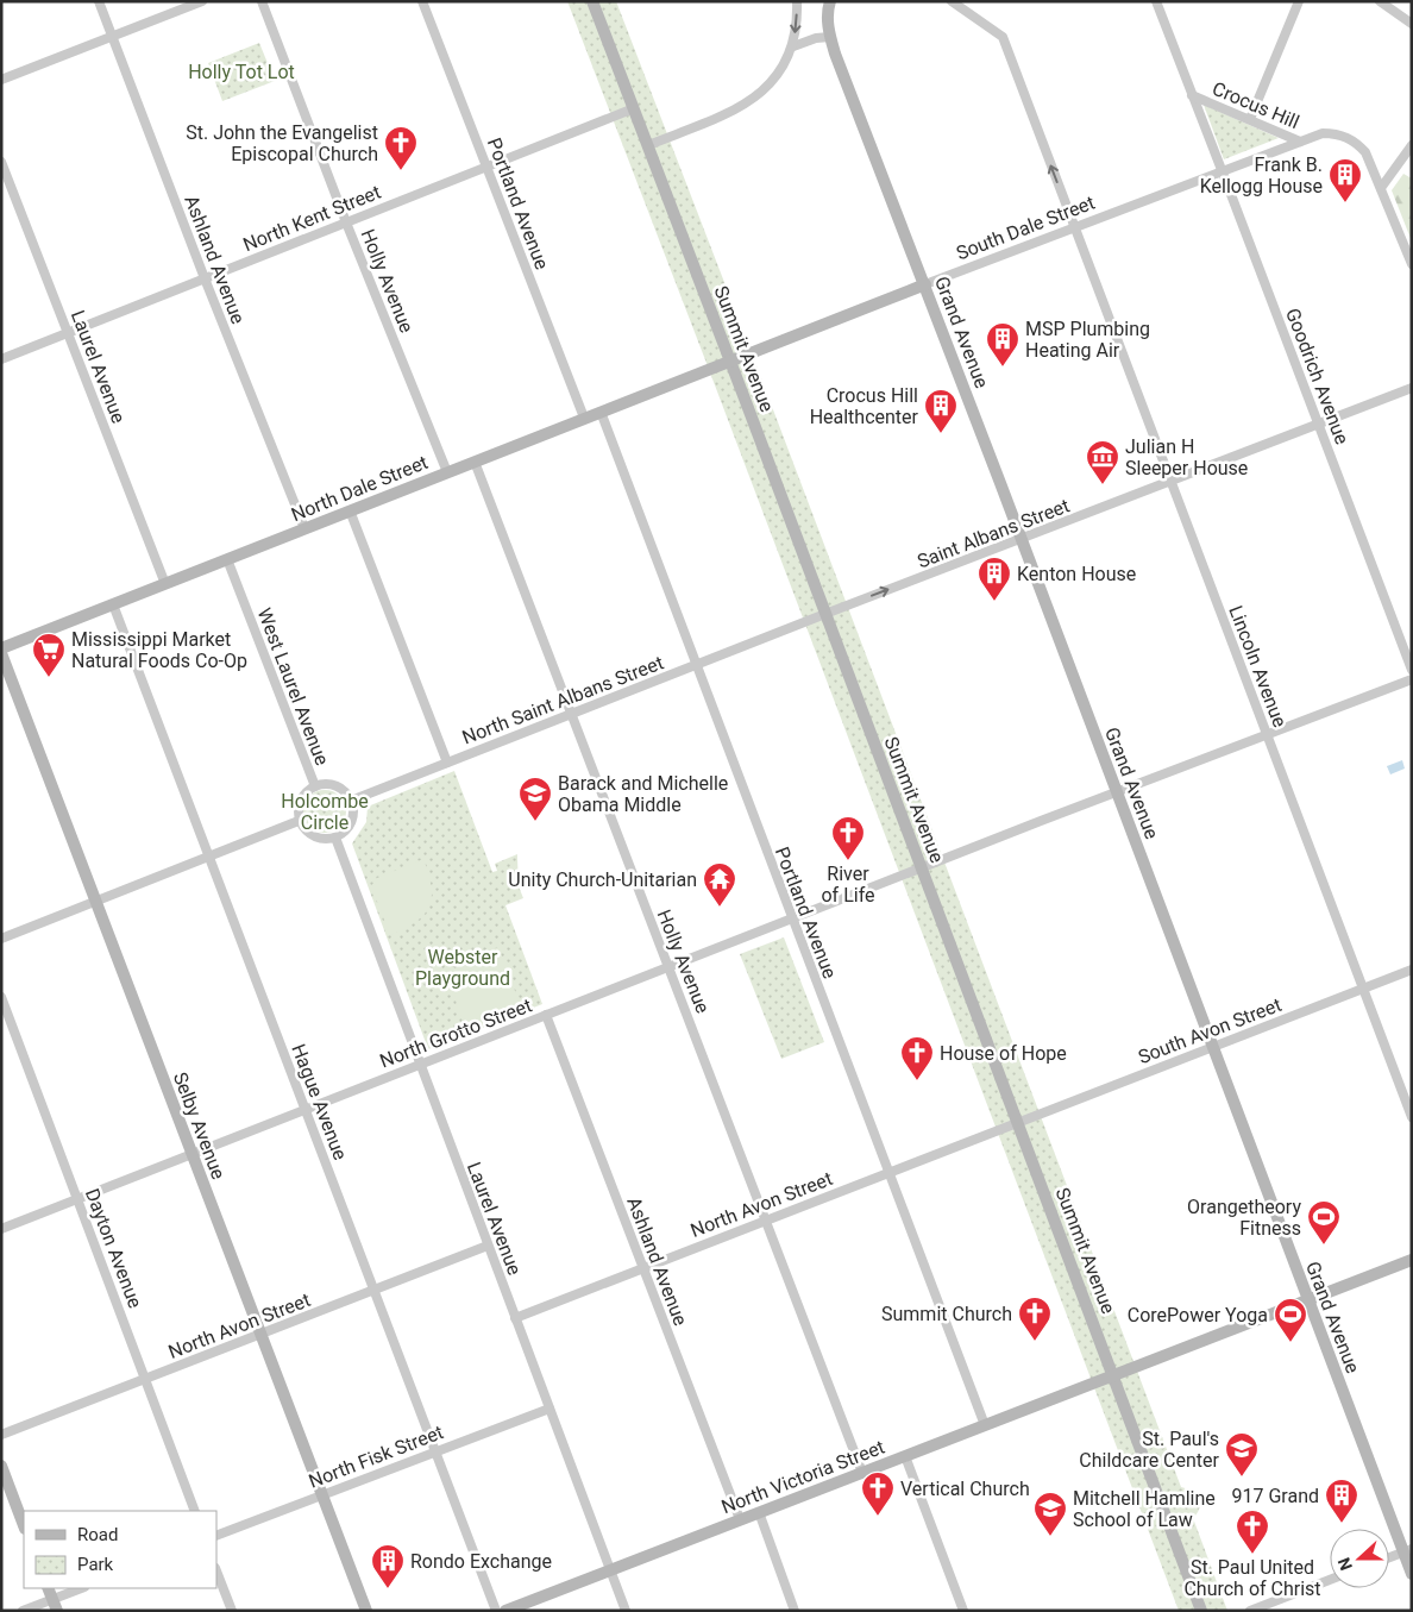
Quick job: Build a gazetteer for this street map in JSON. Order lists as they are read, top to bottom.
{
  "streets": {
    "street": [
      "Crocus Hill",
      "Portland Avenue",
      "North Kent Street",
      "South Dale Street",
      "Ashland Avenue",
      "Holly Avenue",
      "Grand Avenue",
      "Summit Avenue",
      "Laurel Avenue",
      "Goodrich Avenue",
      "North Dale Street",
      "Saint Albans Street",
      "Lincoln Avenue",
      "West Laurel Avenue",
      "North Saint Albans Street",
      "South Avon Street",
      "North Grotto Street",
      "Hague Avenue",
      "Selby Avenue",
      "North Avon Street",
      "Dayton Avenue",
      "North Fisk Street",
      "North Victoria Street"
    ]
  },
  "crossings": [
    ["Crocus Hill", "South Dale Street"],
    ["Crocus Hill", "Goodrich Avenue"],
    ["Portland Avenue", "North Kent Street"],
    ["Portland Avenue", "North Dale Street"],
    ["Portland Avenue", "North Saint Albans Street"],
    ["Portland Avenue", "North Grotto Street"],
    ["Portland Avenue", "North Avon Street"],
    ["Portland Avenue", "North Victoria Street"],
    ["North Kent Street", "Ashland Avenue"],
    ["North Kent Street", "Holly Avenue"],
    ["North Kent Street", "Summit Avenue"],
    ["North Kent Street", "Laurel Avenue"],
    ["South Dale Street", "Grand Avenue"],
    ["South Dale Street", "Summit Avenue"],
    ["South Dale Street", "Goodrich Avenue"],
    ["South Dale Street", "North Dale Street"],
    ["South Dale Street", "Lincoln Avenue"],
    ["Ashland Avenue", "North Dale Street"],
    ["Ashland Avenue", "North Grotto Street"],
    ["Ashland Avenue", "North Avon Street"],
    ["Ashland Avenue", "North Victoria Street"],
    ["Holly Avenue", "North Dale Street"],
    ["Holly Avenue", "North Saint Albans Street"],
    ["Holly Avenue", "North Grotto Street"],
    ["Holly Avenue", "North Avon Street"],
    ["Holly Avenue", "North Victoria Street"],
    ["Grand Avenue", "Saint Albans Street"],
    ["Grand Avenue", "South Avon Street"],
    ["Grand Avenue", "North Grotto Street"],
    ["Grand Avenue", "North Victoria Street"],
    ["Summit Avenue", "North Dale Street"],
    ["Summit Avenue", "Saint Albans Street"],
    ["Summit Avenue", "North Saint Albans Street"],
    ["Summit Avenue", "South Avon Street"],
    ["Summit Avenue", "North Grotto Street"],
    ["Summit Avenue", "North Avon Street"],
    ["Summit Avenue", "North Victoria Street"],
    ["Laurel Avenue", "North Dale Street"],
    ["Laurel Avenue", "West Laurel Avenue"],
    ["Laurel Avenue", "North Saint Albans Street"],
    ["Laurel Avenue", "North Grotto Street"],
    ["Laurel Avenue", "North Avon Street"],
    ["Laurel Avenue", "North Fisk Street"],
    ["Laurel Avenue", "North Victoria Street"],
    ["Goodrich Avenue", "Saint Albans Street"],
    ["North Dale Street", "West Laurel Avenue"],
    ["North Dale Street", "Hague Avenue"],
    ["North Dale Street", "Selby Avenue"],
    ["Saint Albans Street", "Lincoln Avenue"],
    ["Saint Albans Street", "North Saint Albans Street"],
    ["Lincoln Avenue", "South Avon Street"],
    ["Lincoln Avenue", "North Grotto Street"],
    ["West Laurel Avenue", "North Saint Albans Street"],
    ["South Avon Street", "North Avon Street"],
    ["North Grotto Street", "Hague Avenue"],
    ["North Grotto Street", "Selby Avenue"],
    ["North Grotto Street", "Dayton Avenue"],
    ["Hague Avenue", "North Avon Street"],
    ["Hague Avenue", "North Fisk Street"],
    ["Selby Avenue", "North Avon Street"],
    ["Selby Avenue", "North Fisk Street"],
    ["North Avon Street", "Dayton Avenue"]
  ],
  "parks": ["Holly Tot Lot", "Holcombe Circle", "Webster Playground"],
  "places": {
    "church": [
      "St. John the Evangelist Episcopal Church",
      "River of Life",
      "House of Hope",
      "Summit Church",
      "Vertical Church",
      "St. Paul United Church of Christ"
    ],
    "building": [
      "Frank B. Kellogg House",
      "MSP Plumbing Heating Air",
      "Crocus Hill Healthcenter",
      "Kenton House",
      "917 Grand",
      "Rondo Exchange"
    ],
    "museum": ["Julian H Sleeper House"],
    "supermarket": ["Mississippi Market Natural Foods Co-Op"],
    "school or university": ["Barack and Michelle Obama Middle", "St. Paul's Childcare Center", "Mitchell Hamline School of Law"],
    "temple": ["Unity Church-Unitarian"],
    "sports": ["Orangetheory Fitness", "CorePower Yoga"]
  },
  "legend": ["Road", "Park"],
  "north": "left"
}
